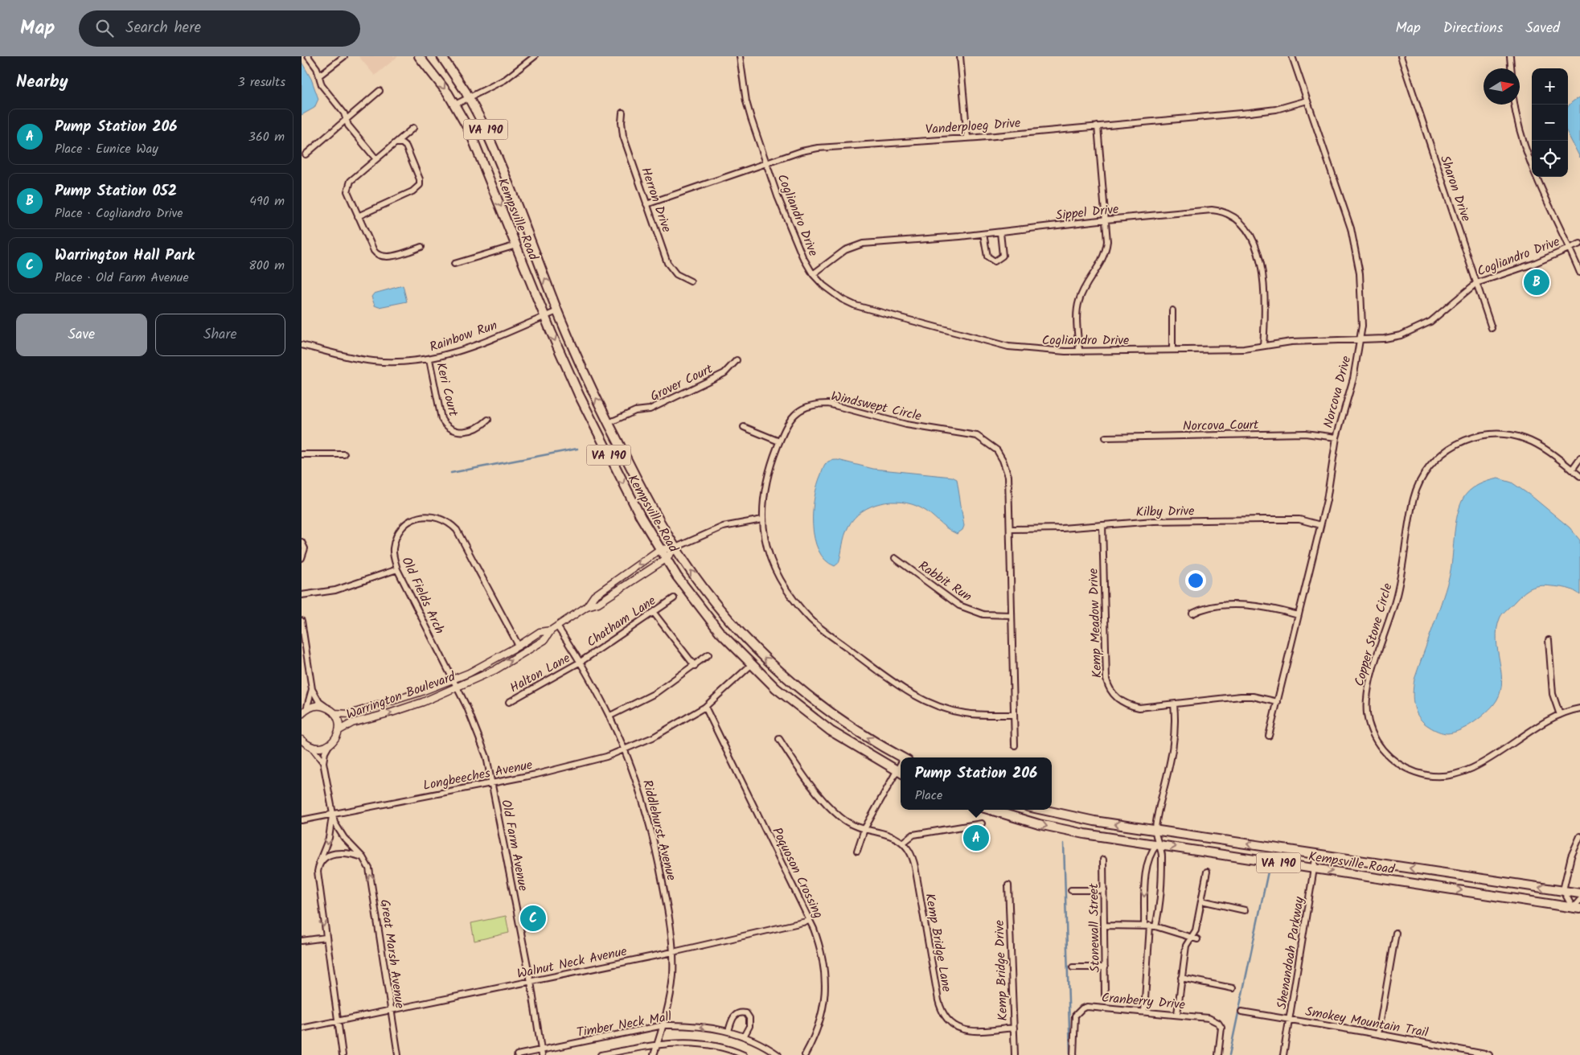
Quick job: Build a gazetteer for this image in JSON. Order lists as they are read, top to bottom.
{
  "streets": {
    "main road": ["VA 190", "Kempsville Road"],
    "street": [
      "Vanderploeg Drive",
      "Sharon Drive",
      "Herron Drive",
      "Sippel Drive",
      "Cogliandro Drive",
      "Rainbow Run",
      "Grover Court",
      "Keri Court",
      "Norcova Drive",
      "Windswept Circle",
      "Norcova Court",
      "Kilby Drive",
      "Rabbit Run",
      "Old Fields Arch",
      "Chatham Lane",
      "Kemp Meadow Drive",
      "Copper Stone Circle",
      "Halton Lane",
      "Warrington Boulevard",
      "Longbeeches Avenue",
      "Riddlehurst Avenue",
      "Old Farm Avenue",
      "Poquoson Crossing",
      "Stonewall Street",
      "Kemp Bridge Lane",
      "Shenandoah Parkway",
      "Great Marsh Avenue",
      "Walnut Neck Avenue",
      "Kemp Bridge Drive",
      "Cranberry Drive",
      "Smokey Mountain Trail",
      "Timber Neck Mall"
    ]
  },
  "crossings": [
    ["Vanderploeg Drive", "Herron Drive"],
    ["Vanderploeg Drive", "Cogliandro Drive"],
    ["Vanderploeg Drive", "Norcova Drive"],
    ["Sharon Drive", "Cogliandro Drive"],
    ["Sippel Drive", "Cogliandro Drive"],
    ["Cogliandro Drive", "Norcova Drive"],
    ["Kempsville Road", "Rainbow Run"],
    ["Kempsville Road", "Grover Court"],
    ["Kempsville Road", "Warrington Boulevard"],
    ["Kempsville Road", "Longbeeches Avenue"],
    ["Kempsville Road", "Shenandoah Parkway"],
    ["Rainbow Run", "Keri Court"],
    ["Norcova Drive", "Norcova Court"],
    ["Norcova Drive", "Kilby Drive"],
    ["Norcova Drive", "Kemp Meadow Drive"],
    ["Windswept Circle", "Kilby Drive"],
    ["Windswept Circle", "Rabbit Run"],
    ["Kilby Drive", "Kemp Meadow Drive"],
    ["Old Fields Arch", "Warrington Boulevard"],
    ["Old Fields Arch", "Longbeeches Avenue"],
    ["Old Fields Arch", "Old Farm Avenue"],
    ["Chatham Lane", "Halton Lane"],
    ["Chatham Lane", "Riddlehurst Avenue"],
    ["Halton Lane", "Riddlehurst Avenue"],
    ["Warrington Boulevard", "Riddlehurst Avenue"],
    ["Longbeeches Avenue", "Riddlehurst Avenue"],
    ["Longbeeches Avenue", "Old Farm Avenue"],
    ["Longbeeches Avenue", "Poquoson Crossing"],
    ["Longbeeches Avenue", "Great Marsh Avenue"],
    ["Riddlehurst Avenue", "Walnut Neck Avenue"],
    ["Riddlehurst Avenue", "Timber Neck Mall"],
    ["Old Farm Avenue", "Walnut Neck Avenue"],
    ["Old Farm Avenue", "Timber Neck Mall"],
    ["Poquoson Crossing", "Walnut Neck Avenue"],
    ["Kemp Bridge Lane", "Kemp Bridge Drive"],
    ["Shenandoah Parkway", "Smokey Mountain Trail"],
    ["Great Marsh Avenue", "Walnut Neck Avenue"]
  ],
  "north": "right",
  "page": {
    "header": "Map",
    "search": "Search here",
    "nav": ["Map", "Directions", "Saved"],
    "heading": ["Nearby", "3 results"],
    "map_buttons": ["+", "−"],
    "list": [
      {
        "mark": "A",
        "name": "Pump Station 206",
        "note": "Place · Eunice Way",
        "value": "360 m"
      },
      {
        "mark": "B",
        "name": "Pump Station 052",
        "note": "Place · Cogliandro Drive",
        "value": "490 m"
      },
      {
        "mark": "C",
        "name": "Warrington Hall Park",
        "note": "Place · Old Farm Avenue",
        "value": "800 m"
      }
    ],
    "pins": ["B", "A", "C"],
    "buttons": ["Save", "Share"],
    "popup": ["Pump Station 206", "Place"]
  }
}
